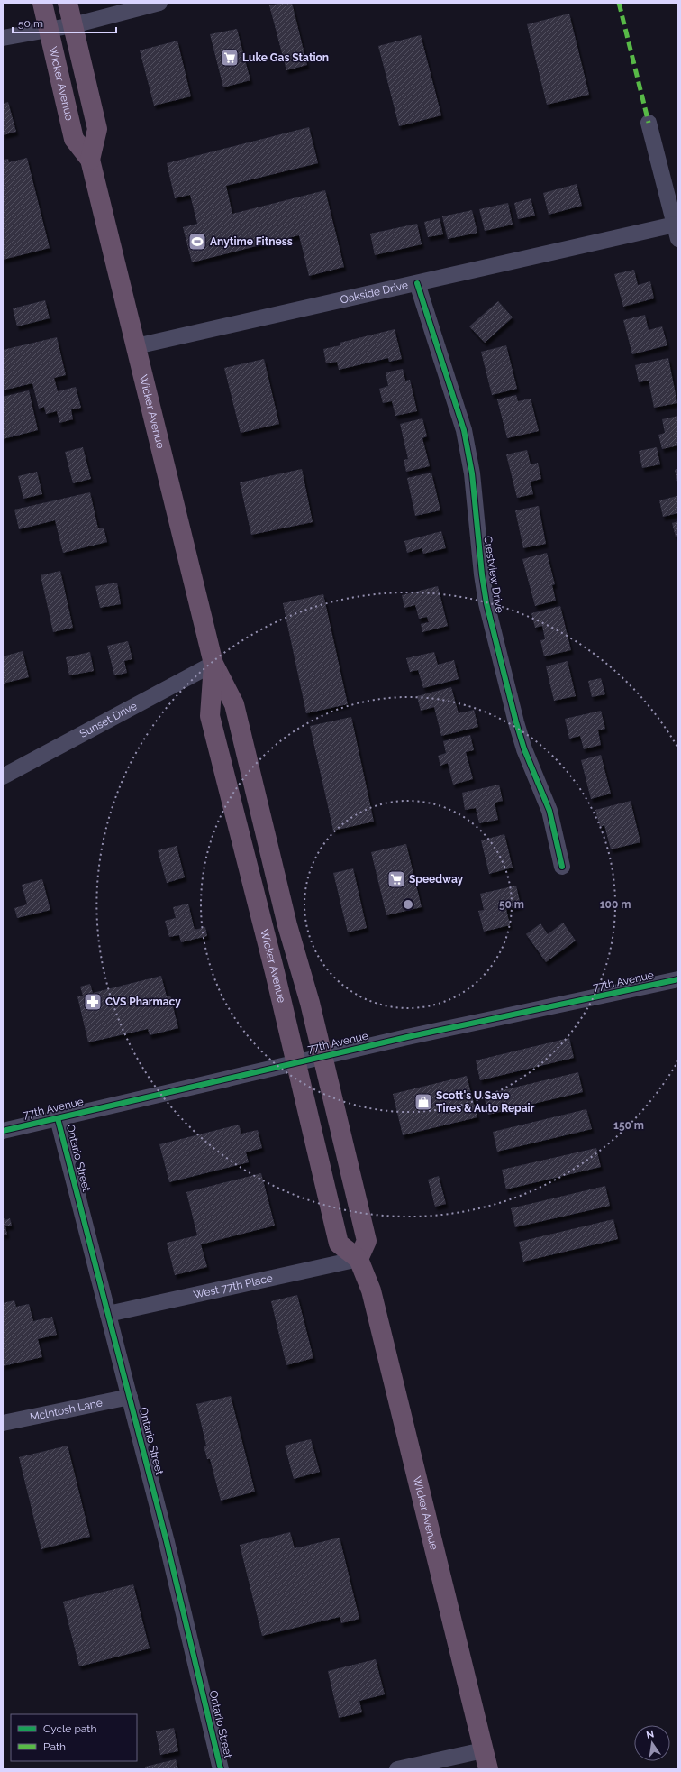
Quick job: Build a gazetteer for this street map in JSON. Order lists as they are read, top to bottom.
{
  "streets": {
    "highway": ["Wicker Avenue"],
    "street": [
      "Oakside Drive",
      "Crestview Drive",
      "Sunset Drive",
      "77th Avenue",
      "Ontario Street",
      "West 77th Place",
      "Mclntosh Lane"
    ]
  },
  "crossings": [
    ["Wicker Avenue", "Oakside Drive"],
    ["Wicker Avenue", "Sunset Drive"],
    ["Wicker Avenue", "77th Avenue"],
    ["Wicker Avenue", "West 77th Place"],
    ["Oakside Drive", "Crestview Drive"],
    ["77th Avenue", "Ontario Street"],
    ["Ontario Street", "West 77th Place"],
    ["Ontario Street", "Mclntosh Lane"]
  ],
  "places": {
    "supermarket": ["Luke Gas Station", "Speedway"],
    "sports": ["Anytime Fitness"],
    "pharmacy": ["CVS Pharmacy"],
    "shop": ["Scott's U Save Tires & Auto Repair"]
  },
  "legend": ["Cycle path", "Path"],
  "scale_bar": "50 m",
  "north": "top",
  "rings": ["50 m", "100 m", "150 m"]
}
